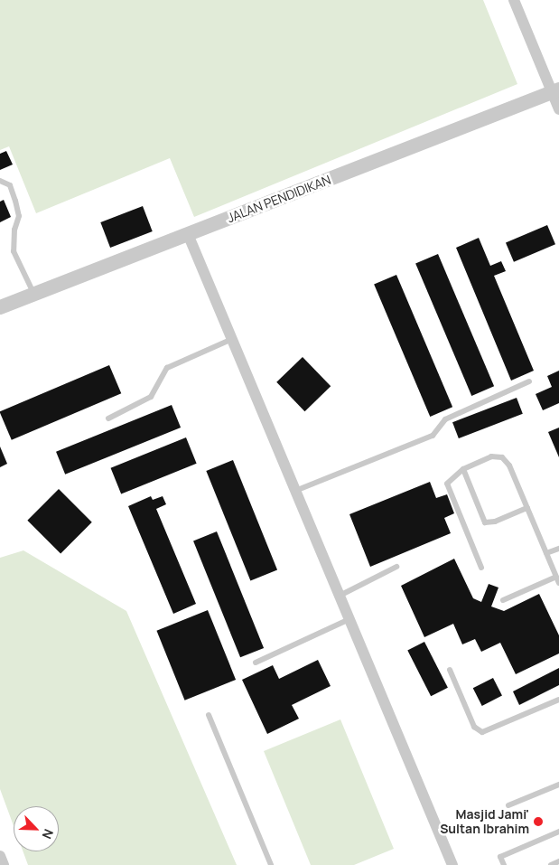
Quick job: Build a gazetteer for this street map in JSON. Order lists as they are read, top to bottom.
{
  "streets": {
    "street": ["JALAN PENDIDIKAN"]
  },
  "places": ["Masjid Jami' Sultan Ibrahim"],
  "north": "bottom right"
}
